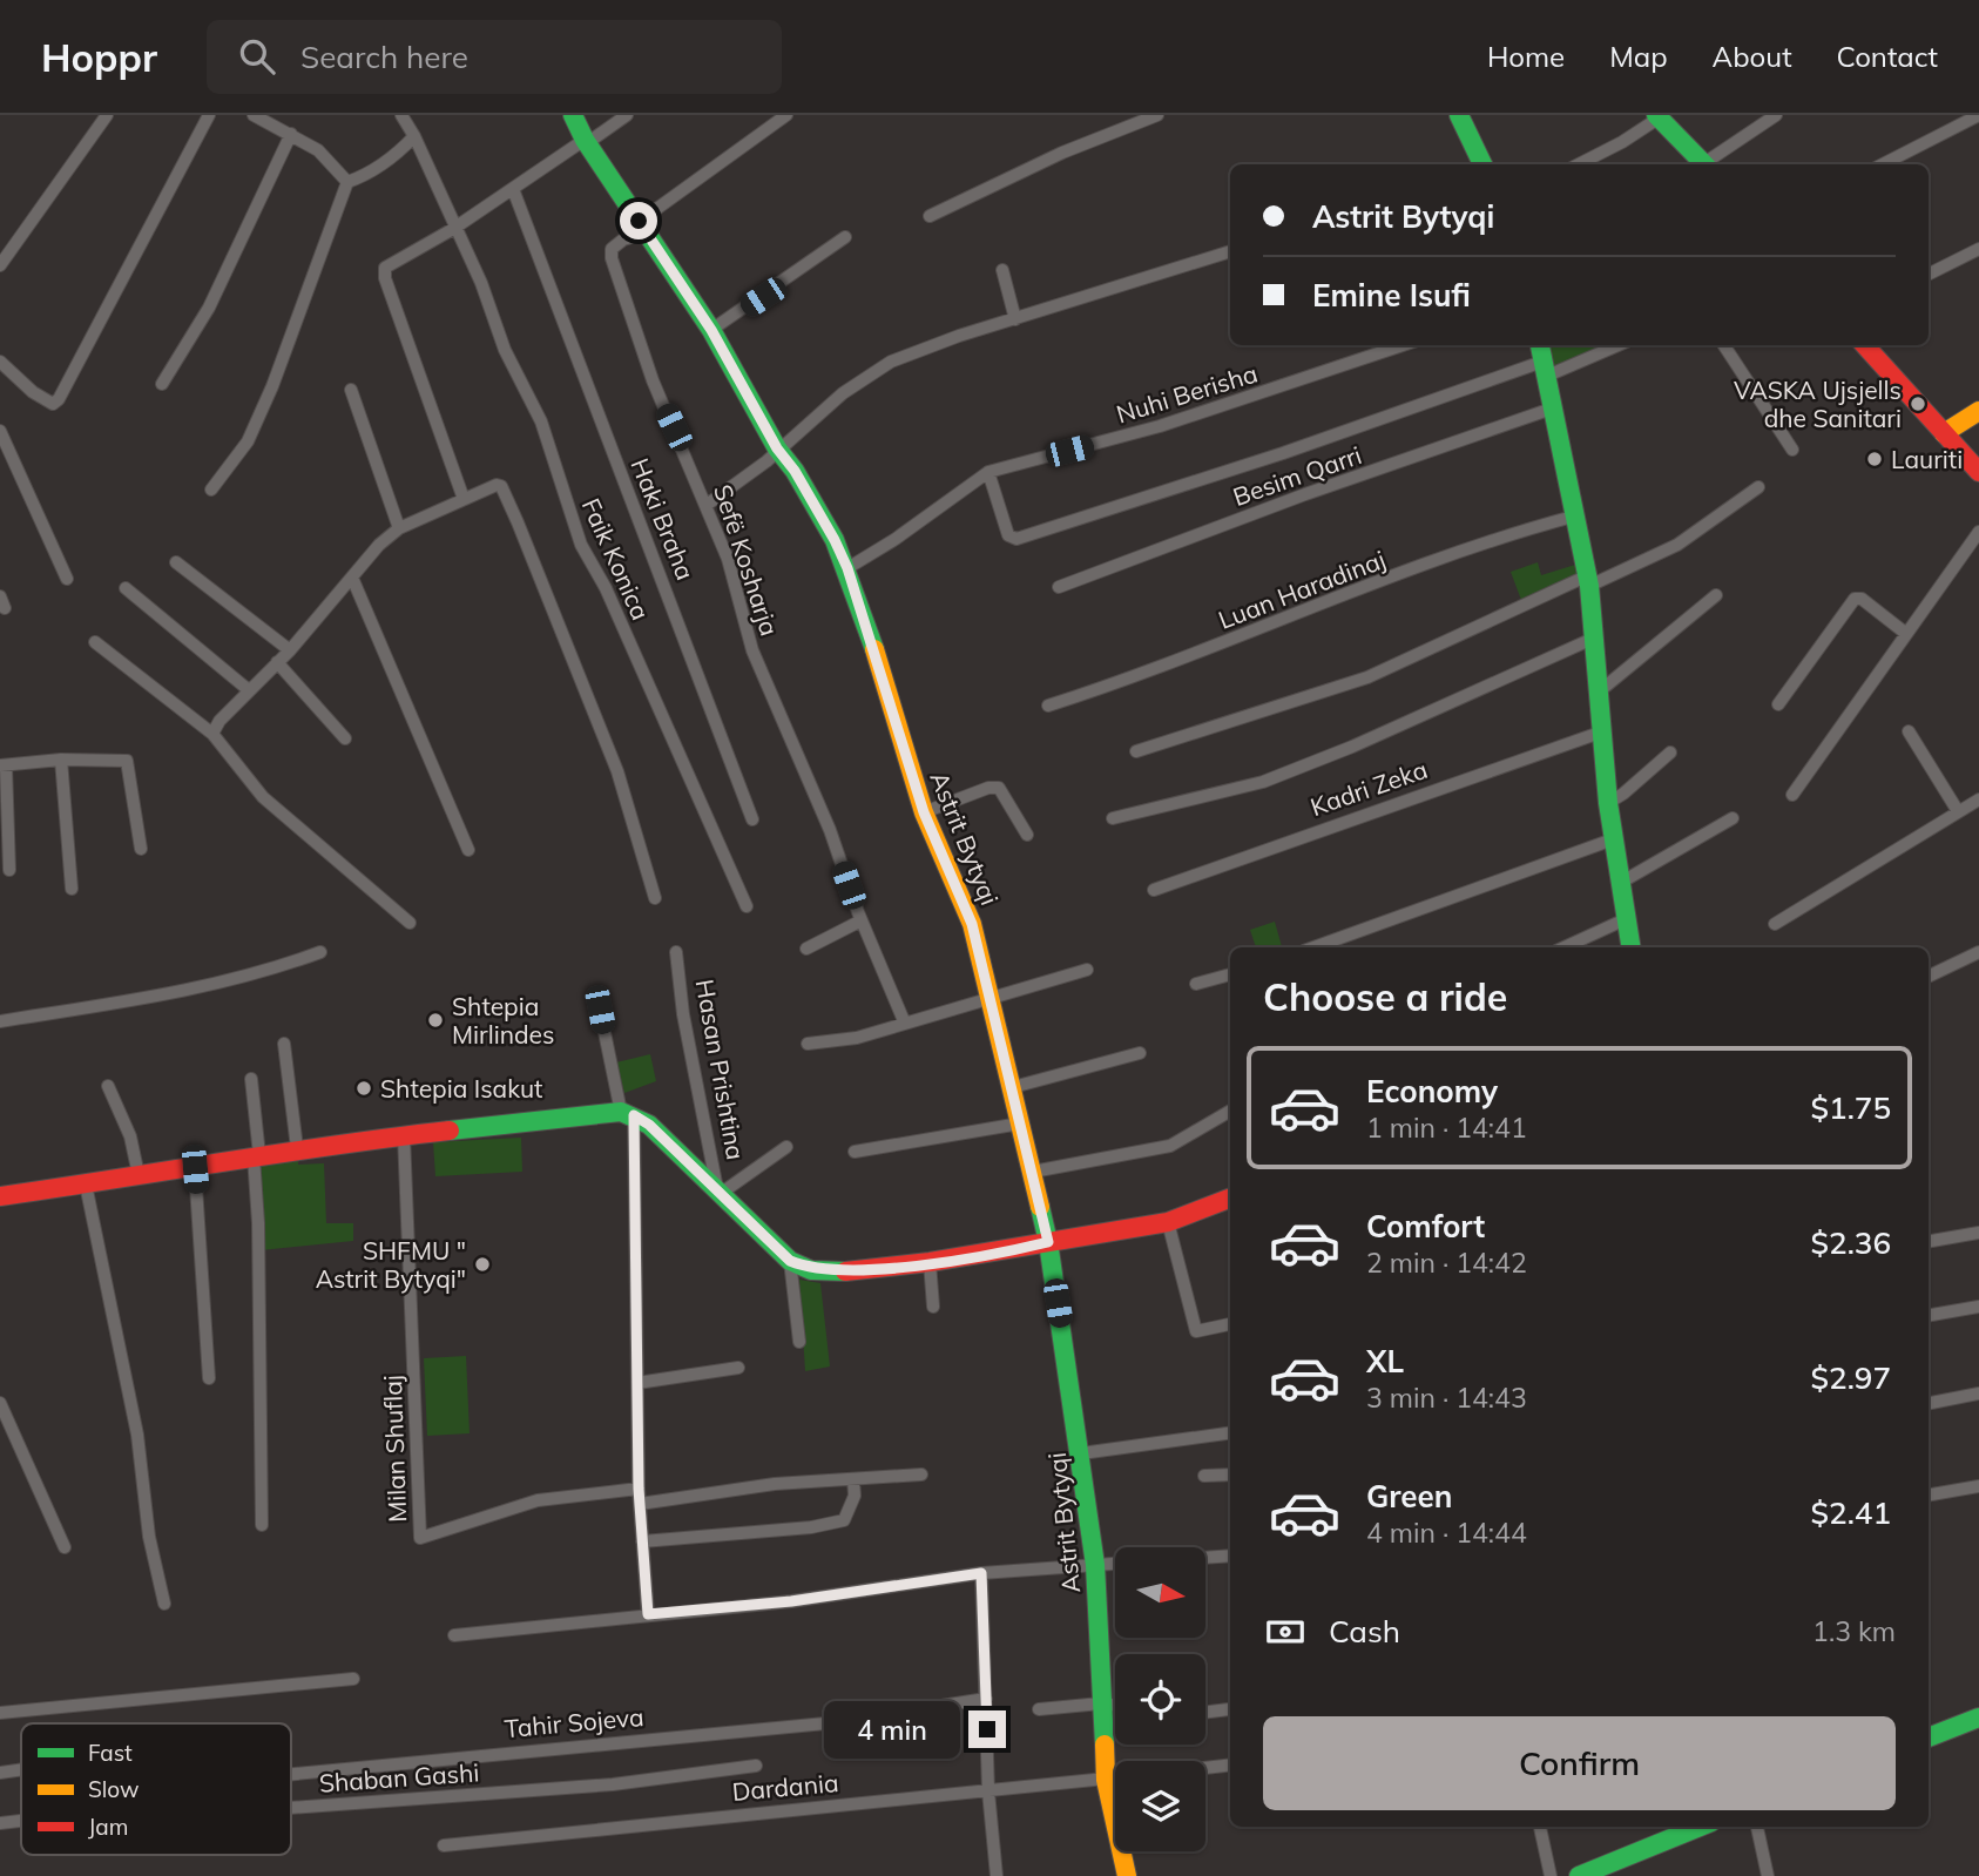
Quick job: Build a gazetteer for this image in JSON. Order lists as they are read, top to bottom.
{
  "streets": {
    "street": [
      "Nuhi Berisha",
      "Besim Qarri",
      "Haki Braha",
      "Faik Konica",
      "Sefë Kosharja",
      "Luan Haradinaj",
      "Kadri Zeka",
      "Astrit Bytyqi",
      "Hasan Prishtina",
      "Milan Shuflaj",
      "Tahir Sojeva",
      "Shaban Gashi",
      "Dardania"
    ]
  },
  "crossings": [
    ["Nuhi Berisha", "Astrit Bytyqi"],
    ["Sefë Kosharja", "Astrit Bytyqi"],
    ["Astrit Bytyqi", "Hasan Prishtina"],
    ["Astrit Bytyqi", "Dardania"]
  ],
  "places": [
    "VASKA Ujsjells dhe Sanitari",
    "Lauriti",
    "Shtepia Mirlindes",
    "Shtepia Isakut",
    "SHFMU \" Astrit Bytyqi\""
  ],
  "legend": ["Fast", "Slow", "Jam"],
  "north": "right",
  "page": {
    "header": "Hoppr",
    "search": "Search here",
    "nav": [
      "Home",
      "Map",
      "About",
      "Contact"
    ],
    "banner": ["Astrit Bytyqi", "Emine Isufi"],
    "heading": "Choose a ride",
    "list": [
      {
        "name": "Economy",
        "note": "1 min · 14:41",
        "value": "$1.75"
      },
      {
        "name": "Comfort",
        "note": "2 min · 14:42",
        "value": "$2.36"
      },
      {
        "name": "XL",
        "note": "3 min · 14:43",
        "value": "$2.97"
      },
      {
        "name": "Green",
        "note": "4 min · 14:44",
        "value": "$2.41"
      }
    ],
    "pay": ["Cash", "1.3 km"],
    "buttons": "Confirm",
    "bubble": "4 min"
  }
}
